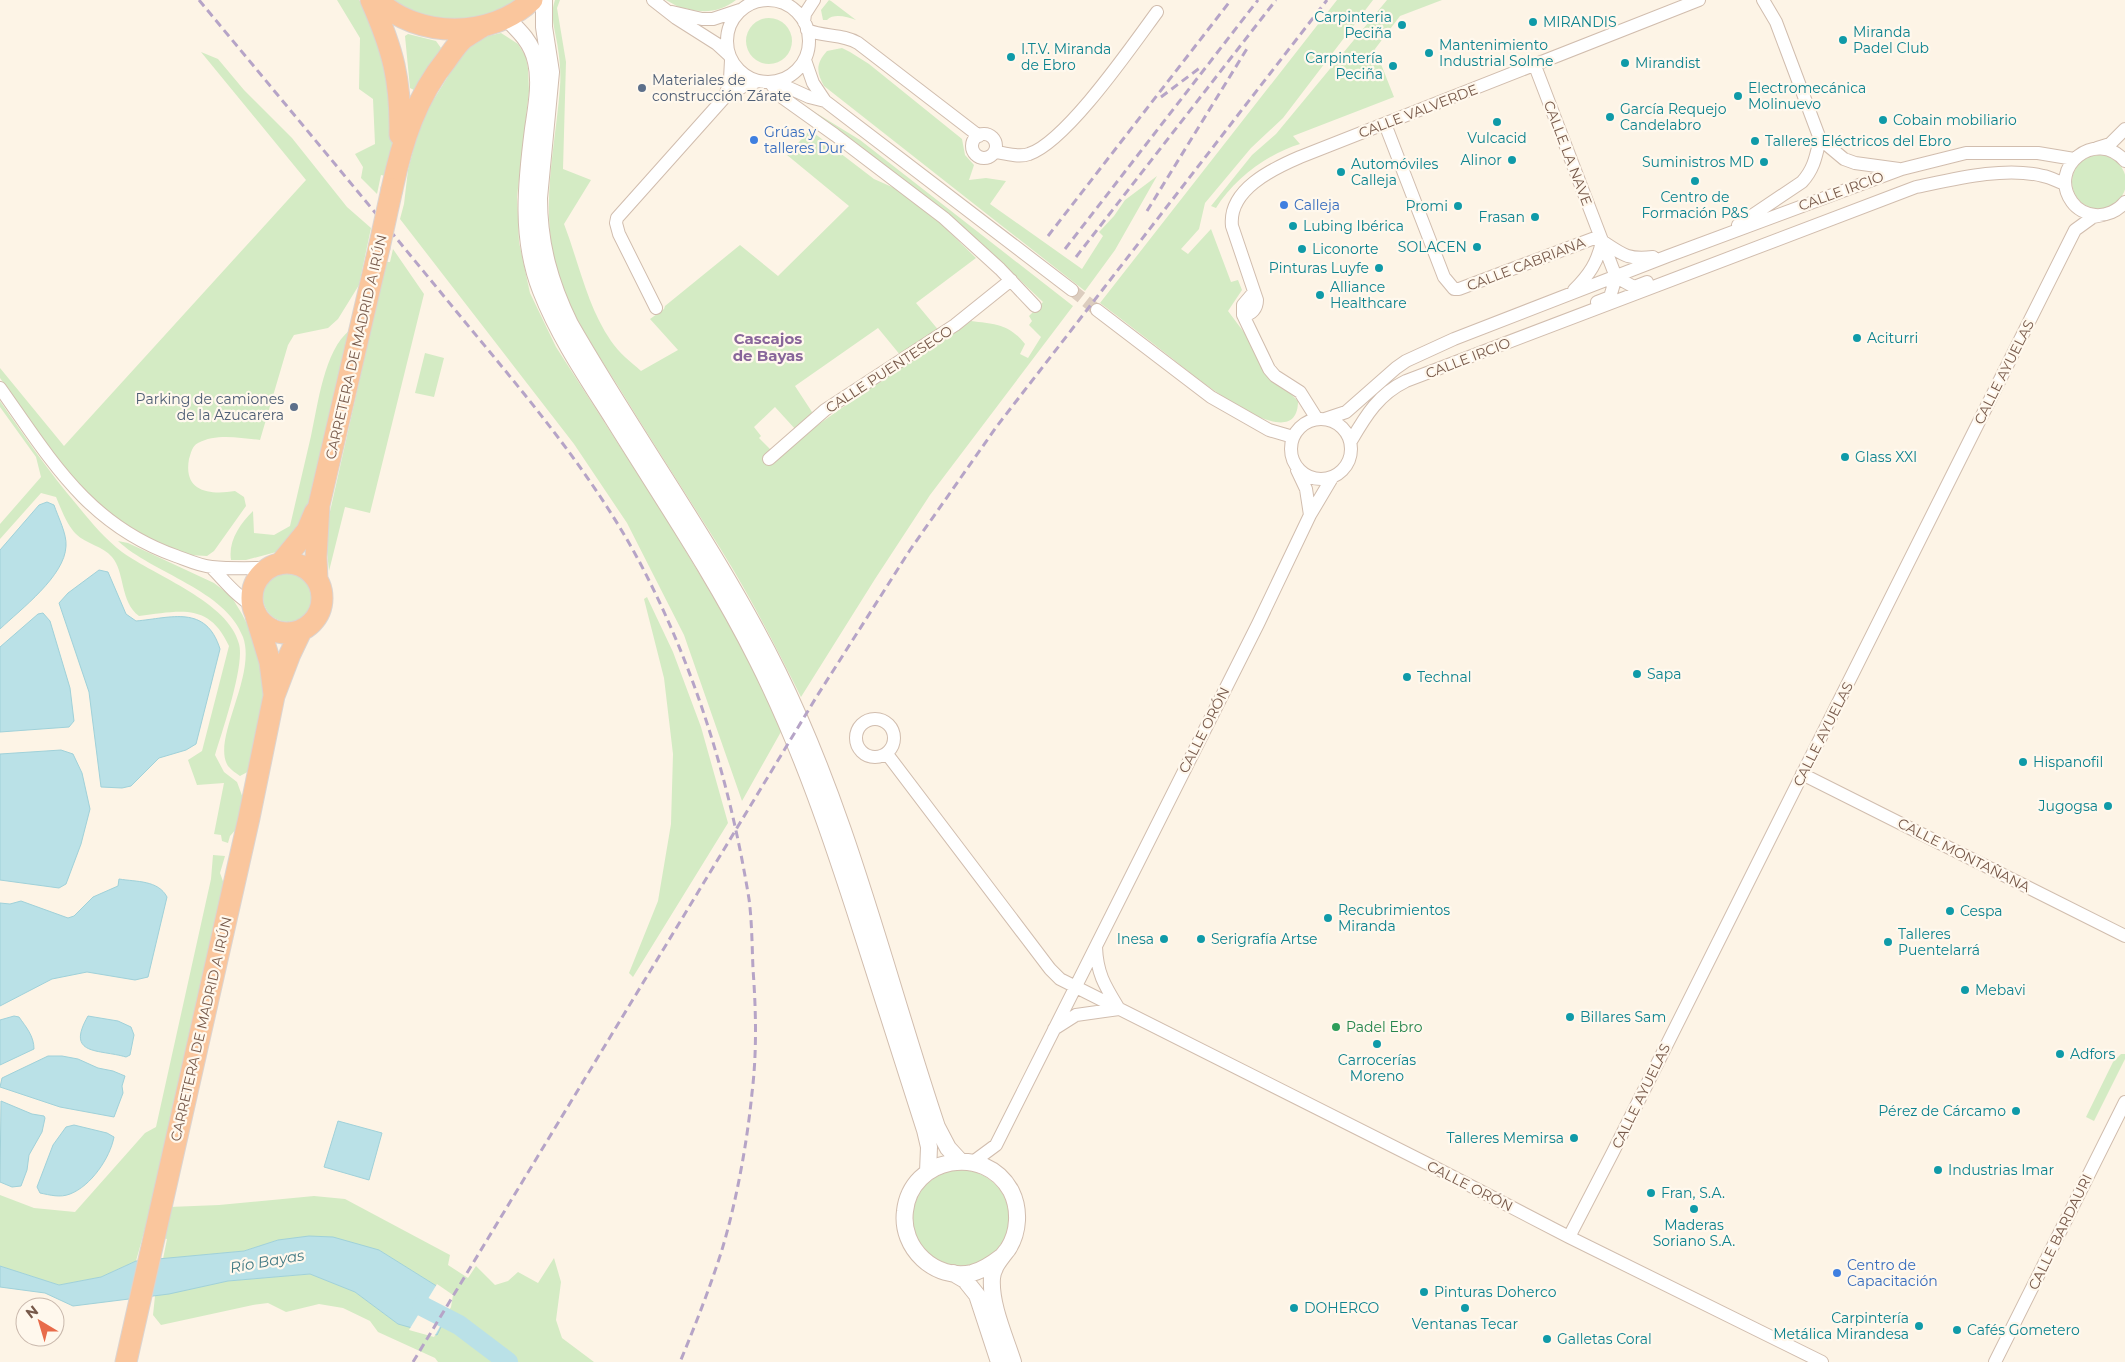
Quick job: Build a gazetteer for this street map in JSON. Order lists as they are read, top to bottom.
{
  "streets": {
    "highway": ["CARRETERA DE MADRID A IRÚN"],
    "street": [
      "CALLE VALVERDE",
      "CALLE LA NAVE",
      "CALLE IRCIO",
      "CALLE CABRIANA",
      "CALLE PUENTESECO",
      "CALLE AYUELAS",
      "CALLE ORÓN",
      "CALLE MONTAÑANA",
      "CALLE BARDAURI"
    ]
  },
  "crossings": [
    ["CALLE VALVERDE", "CALLE LA NAVE"],
    ["CALLE VALVERDE", "CALLE IRCIO"],
    ["CALLE VALVERDE", "CALLE CABRIANA"],
    ["CALLE VALVERDE", "CALLE ORÓN"],
    ["CALLE LA NAVE", "CALLE IRCIO"],
    ["CALLE LA NAVE", "CALLE CABRIANA"],
    ["CALLE IRCIO", "CALLE ORÓN"],
    ["CALLE AYUELAS", "CALLE ORÓN"],
    ["CALLE AYUELAS", "CALLE MONTAÑANA"]
  ],
  "districts": ["Cascajos de Bayas"],
  "water": ["Río Bayas"],
  "places": [
    "MIRANDIS",
    "Carpinteria Peciña",
    "Miranda Padel Club",
    "Mantenimiento Industrial Solme",
    "I.T.V. Miranda de Ebro",
    "Mirandist",
    "Carpintería Peciña",
    "Materiales de construcción Zárate",
    "Electromecánica Molinuevo",
    "García Requejo Candelabro",
    "Cobain mobiliario",
    "Vulcacid",
    "Grúas y talleres Dur",
    "Talleres Eléctricos del Ebro",
    "Alinor",
    "Suministros MD",
    "Automóviles Calleja",
    "Centro de Formación P&S",
    "Calleja",
    "Promi",
    "Frasan",
    "Lubing Ibérica",
    "SOLACEN",
    "Liconorte",
    "Pinturas Luyfe",
    "Alliance Healthcare",
    "Aciturri",
    "Parking de camiones de la Azucarera",
    "Glass XXI",
    "Sapa",
    "Technal",
    "Hispanofil",
    "Jugogsa",
    "Cespa",
    "Recubrimientos Miranda",
    "Inesa",
    "Serigrafía Artse",
    "Talleres Puentelarrá",
    "Mebavi",
    "Billares Sam",
    "Padel Ebro",
    "Carrocerías Moreno",
    "Adfors",
    "Pérez de Cárcamo",
    "Talleres Memirsa",
    "Industrias Imar",
    "Fran, S.A.",
    "Maderas Soriano S.A.",
    "Centro de Capacitación",
    "Pinturas Doherco",
    "DOHERCO",
    "Ventanas Tecar",
    "Carpintería Metálica Mirandesa",
    "Cafés Gometero",
    "Galletas Coral"
  ],
  "north": "top left"
}
